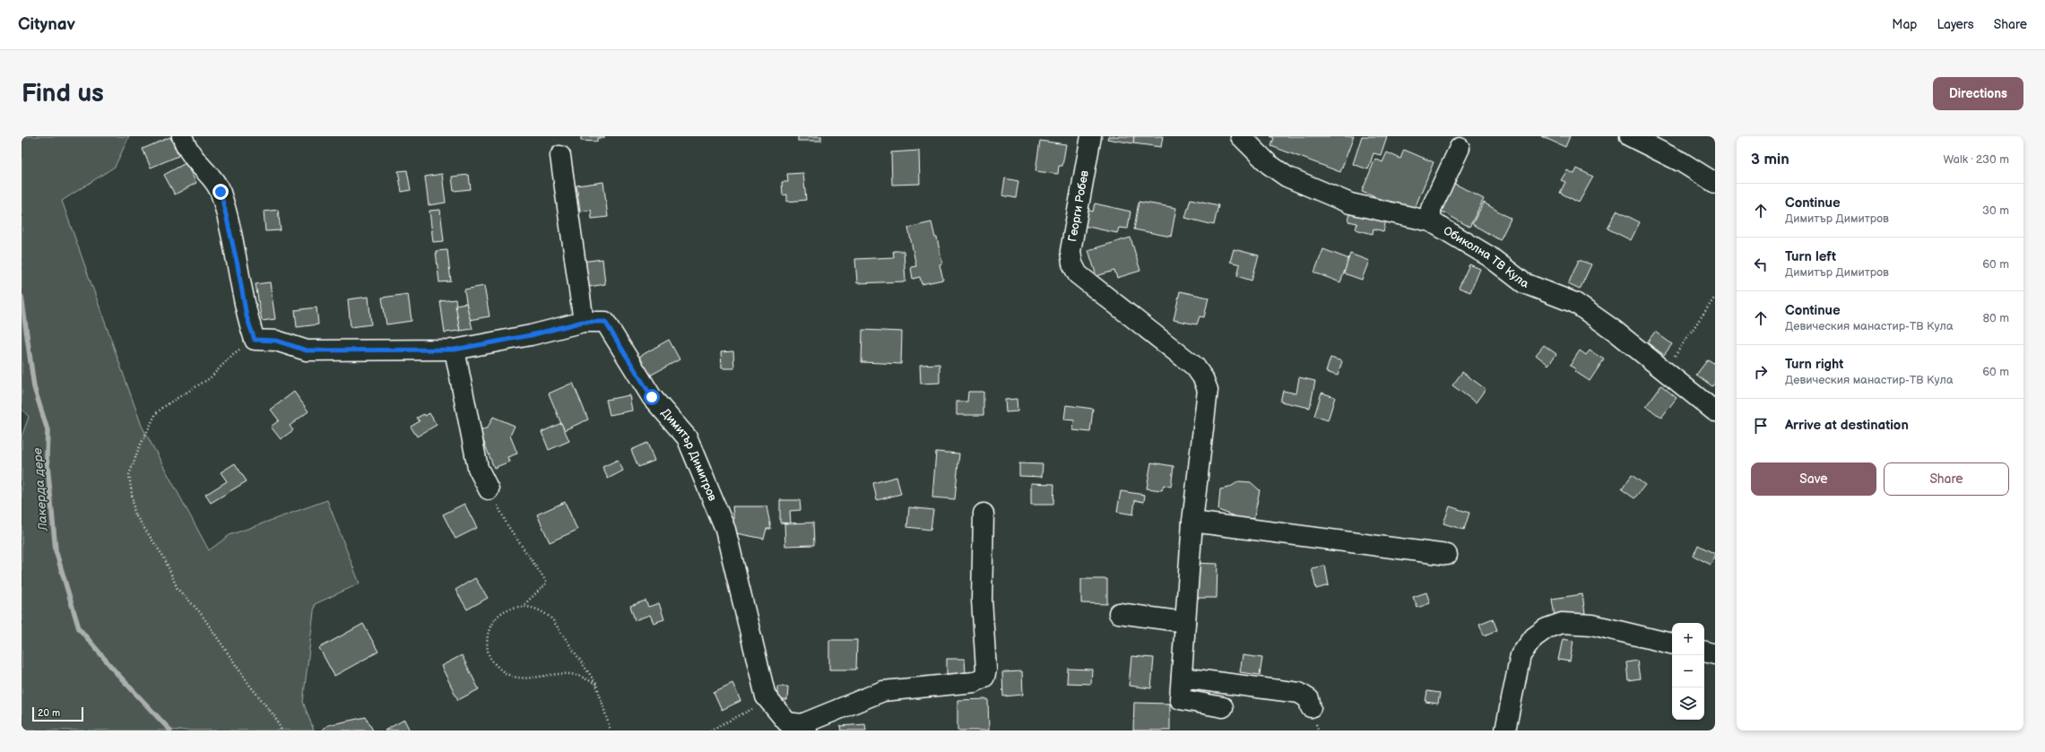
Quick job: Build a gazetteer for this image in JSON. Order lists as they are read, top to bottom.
{
  "streets": {
    "street": ["Георги Робев", "Обиколна ТВ Кула", "Димитър Димитров"]
  },
  "water": ["Лакерда дере"],
  "scale_bar": "20 m",
  "page": {
    "header": "Citynav",
    "nav": ["Map", "Layers", "Share"],
    "buttons": [
      "Directions",
      ["Save", "Share"]
    ],
    "title": "Find us",
    "heading": ["3 min", "Walk · 230 m"],
    "list": [
      ["Continue", "Димитър Димитров", "30 m"],
      ["Turn left", "Димитър Димитров", "60 m"],
      ["Continue", "Девическия манастир-ТВ Кула", "80 m"],
      ["Turn right", "Девическия манастир-ТВ Кула", "60 m"],
      "Arrive at destination"
    ],
    "map_buttons": ["+", "−"],
    "scale": "20 m"
  }
}
